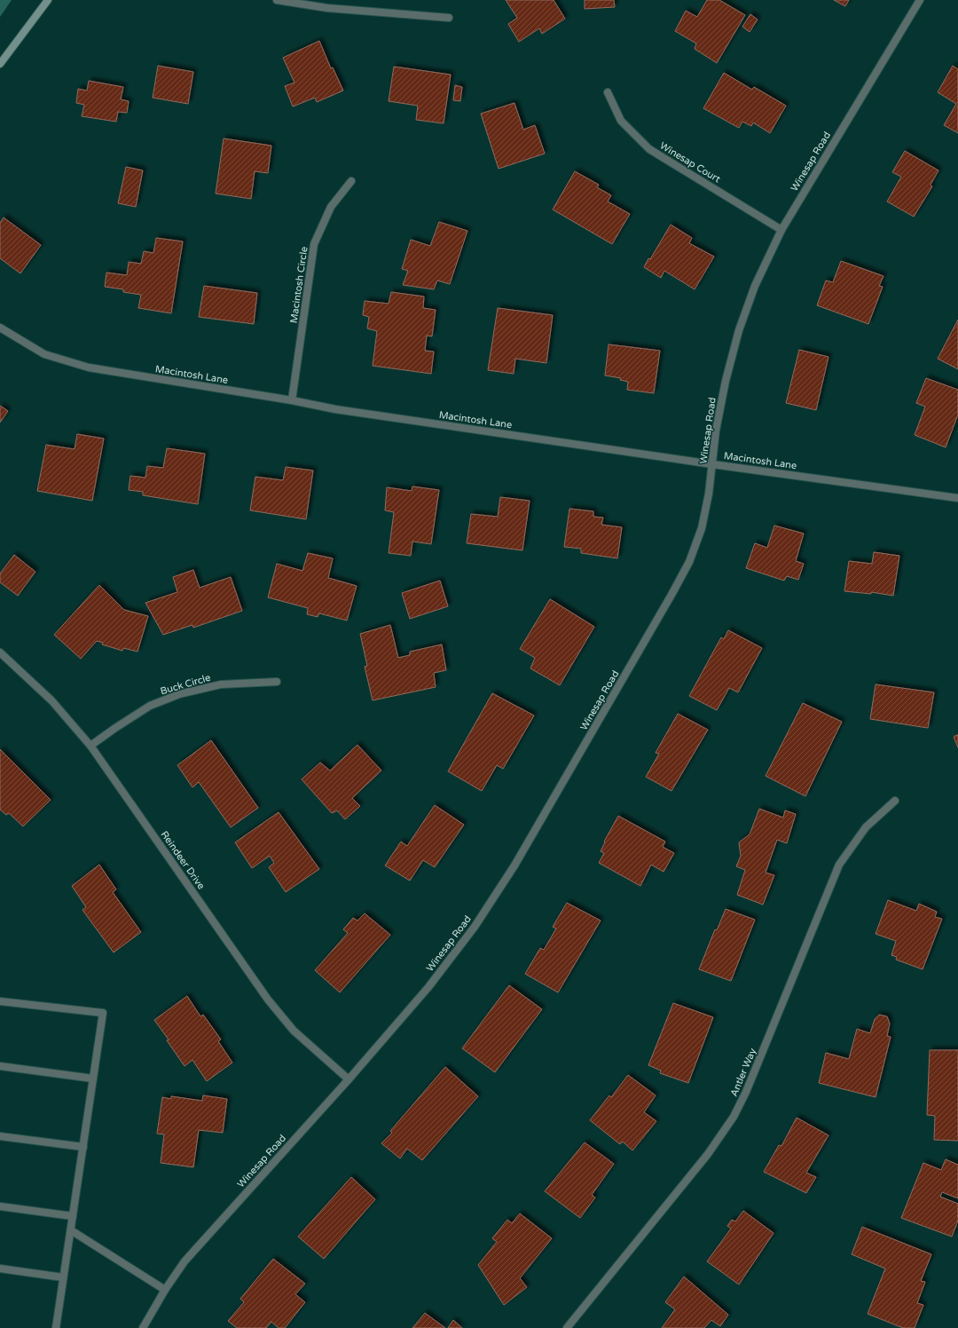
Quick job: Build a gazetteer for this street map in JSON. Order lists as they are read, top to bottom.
{
  "streets": {
    "street": [
      "Winesap Road",
      "Winesap Court",
      "Macintosh Circle",
      "Macintosh Lane",
      "Buck Circle",
      "Reindeer Drive",
      "Antler Way"
    ]
  },
  "crossings": [
    ["Winesap Road", "Winesap Court"],
    ["Winesap Road", "Macintosh Lane"],
    ["Winesap Road", "Reindeer Drive"],
    ["Macintosh Circle", "Macintosh Lane"],
    ["Buck Circle", "Reindeer Drive"]
  ]
}
